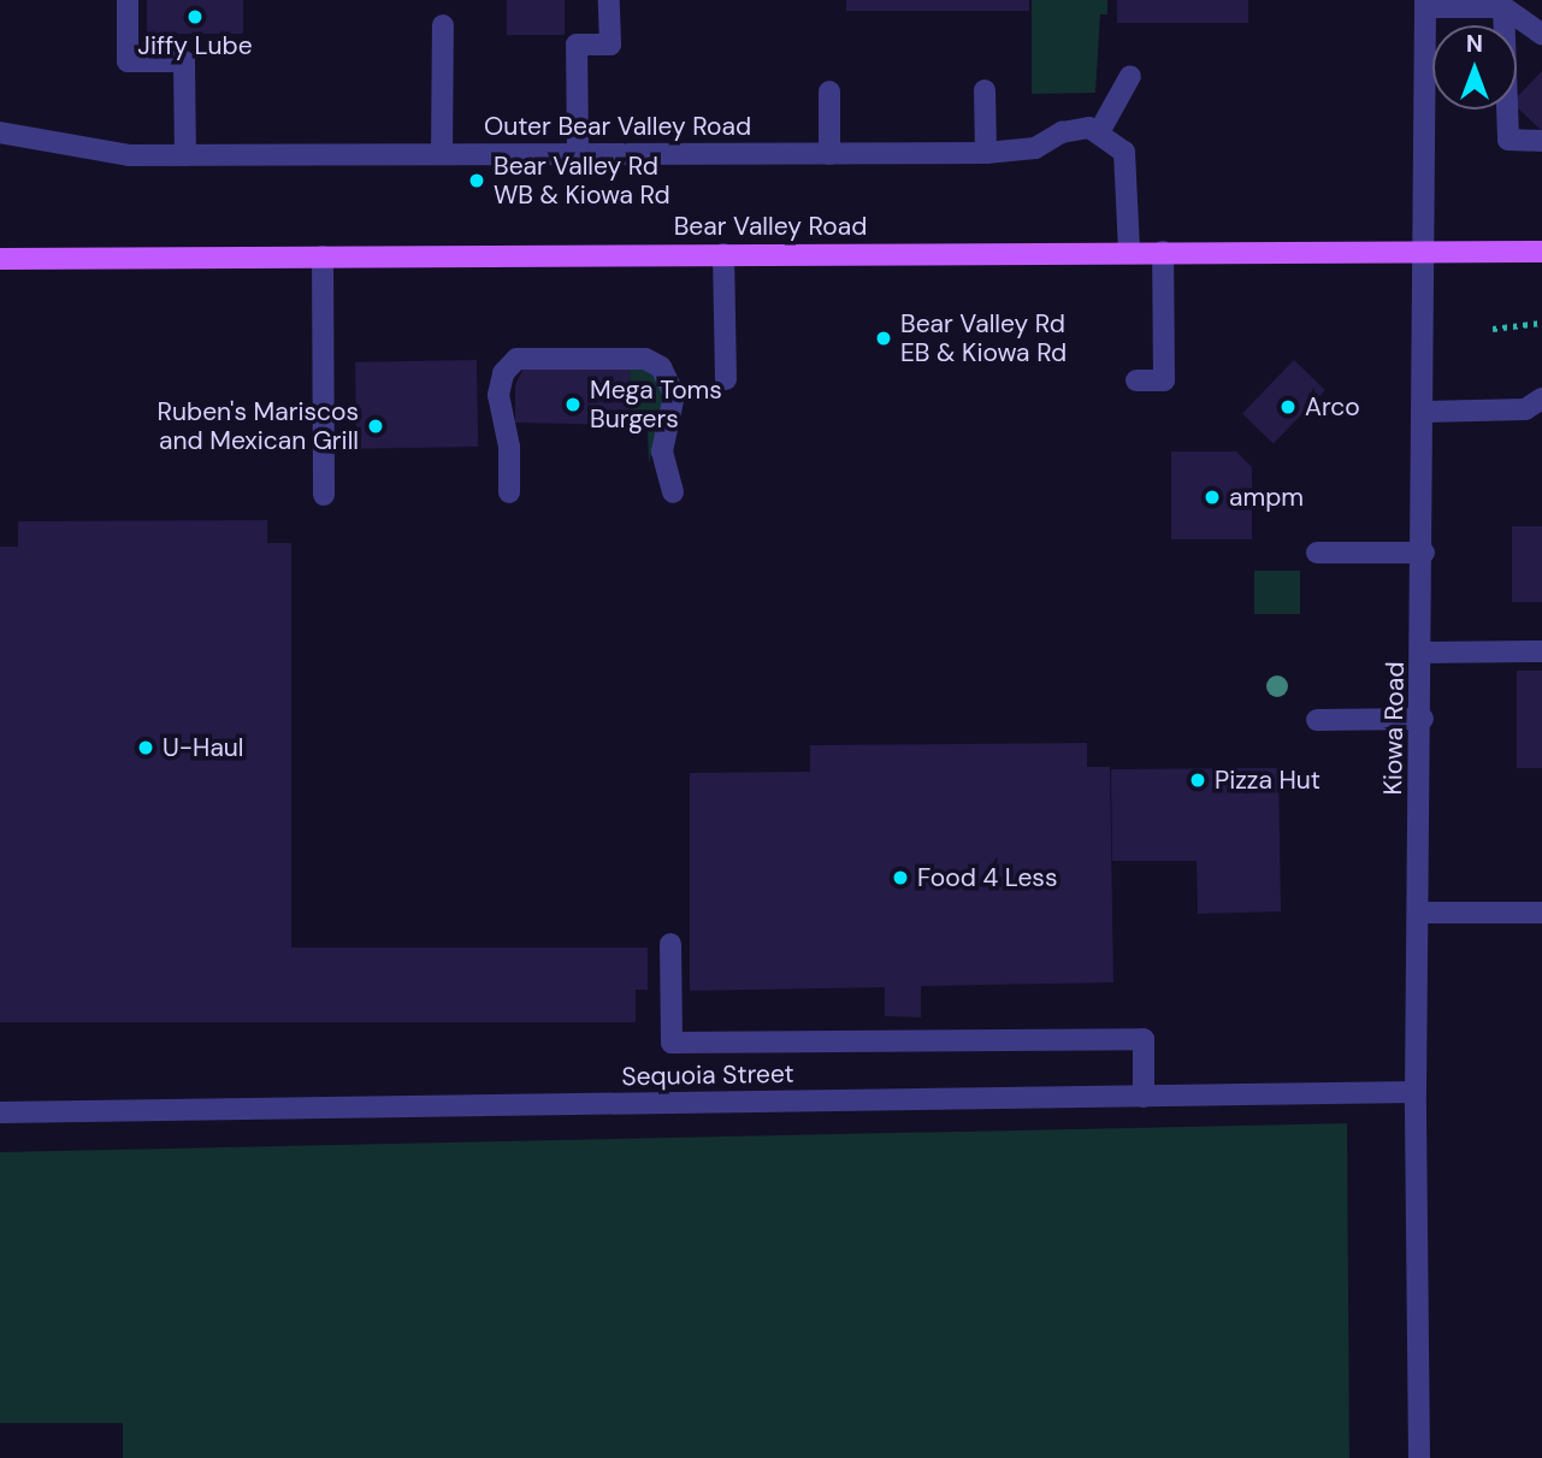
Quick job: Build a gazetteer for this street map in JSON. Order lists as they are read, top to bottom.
{
  "streets": {
    "main road": ["Bear Valley Road"],
    "street": ["Outer Bear Valley Road", "Kiowa Road", "Sequoia Street"]
  },
  "crossings": [
    ["Bear Valley Road", "Kiowa Road"],
    ["Kiowa Road", "Sequoia Street"]
  ],
  "places": [
    "Jiffy Lube",
    "Bear Valley Rd WB & Kiowa Rd",
    "Bear Valley Rd EB & Kiowa Rd",
    "Mega Toms Burgers",
    "Arco",
    "Ruben's Mariscos and Mexican Grill",
    "ampm",
    "U-Haul",
    "Pizza Hut",
    "Food 4 Less"
  ],
  "north": "top"
}
